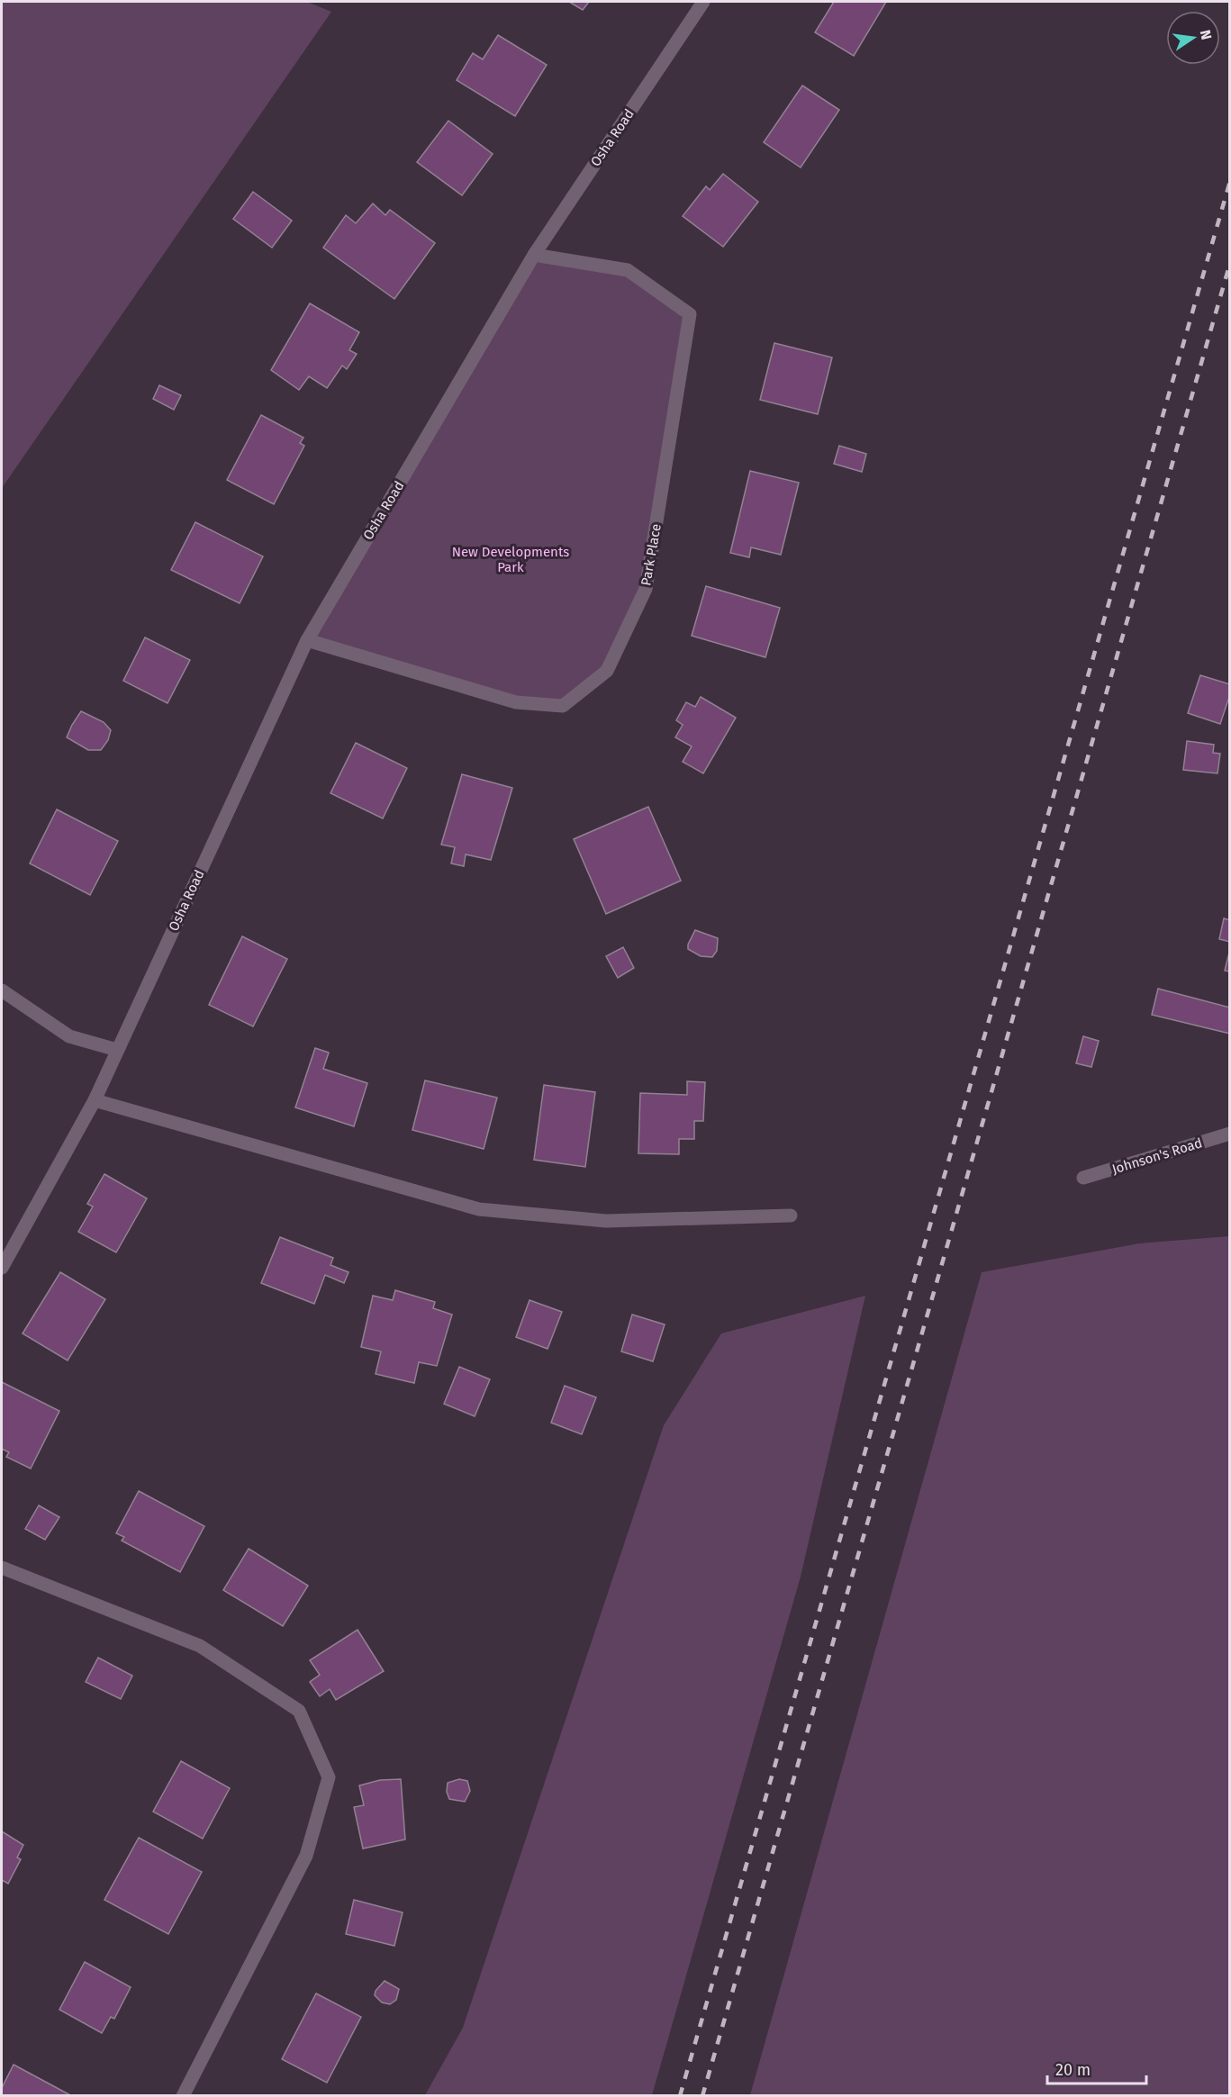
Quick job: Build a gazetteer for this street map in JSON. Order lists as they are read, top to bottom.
{
  "streets": {
    "street": ["Osha Road", "Park Place", "Johnson's Road"]
  },
  "crossings": [
    ["Osha Road", "Park Place"]
  ],
  "parks": ["New Developments Park"],
  "scale_bar": "20 m",
  "north": "right"
}
